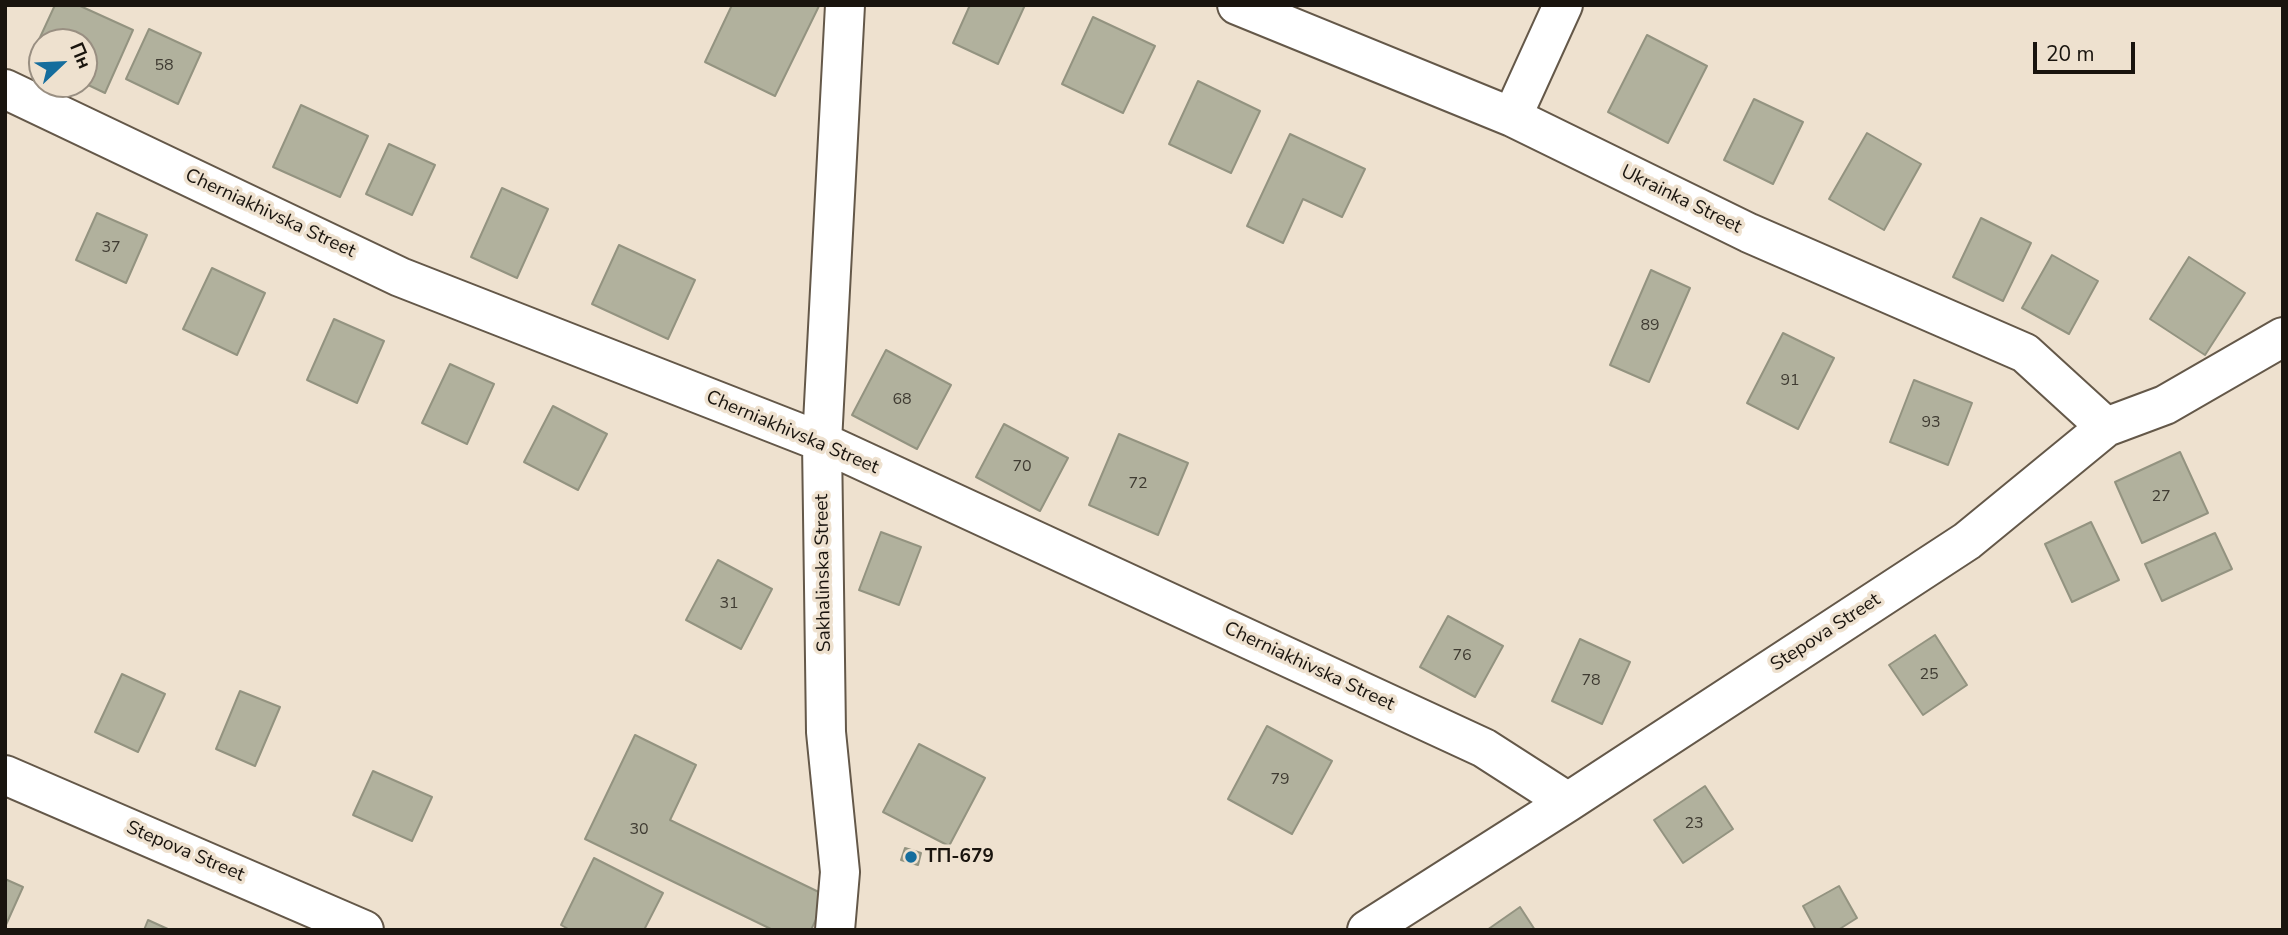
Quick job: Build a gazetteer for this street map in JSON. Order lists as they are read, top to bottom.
{
  "streets": {
    "street": [
      "Ukrainka Street",
      "Cherniakhivska Street",
      "Sakhalinska Street",
      "Stepova Street"
    ]
  },
  "crossings": [
    ["Ukrainka Street", "Stepova Street"],
    ["Cherniakhivska Street", "Sakhalinska Street"],
    ["Cherniakhivska Street", "Stepova Street"]
  ],
  "places": ["ТП-679"],
  "house_numbers": [
    "58",
    "37",
    "89",
    "91",
    "68",
    "93",
    "70",
    "72",
    "27",
    "31",
    "76",
    "25",
    "78",
    "79",
    "23",
    "30"
  ],
  "scale_bar": "20 m",
  "north": "top right"
}
